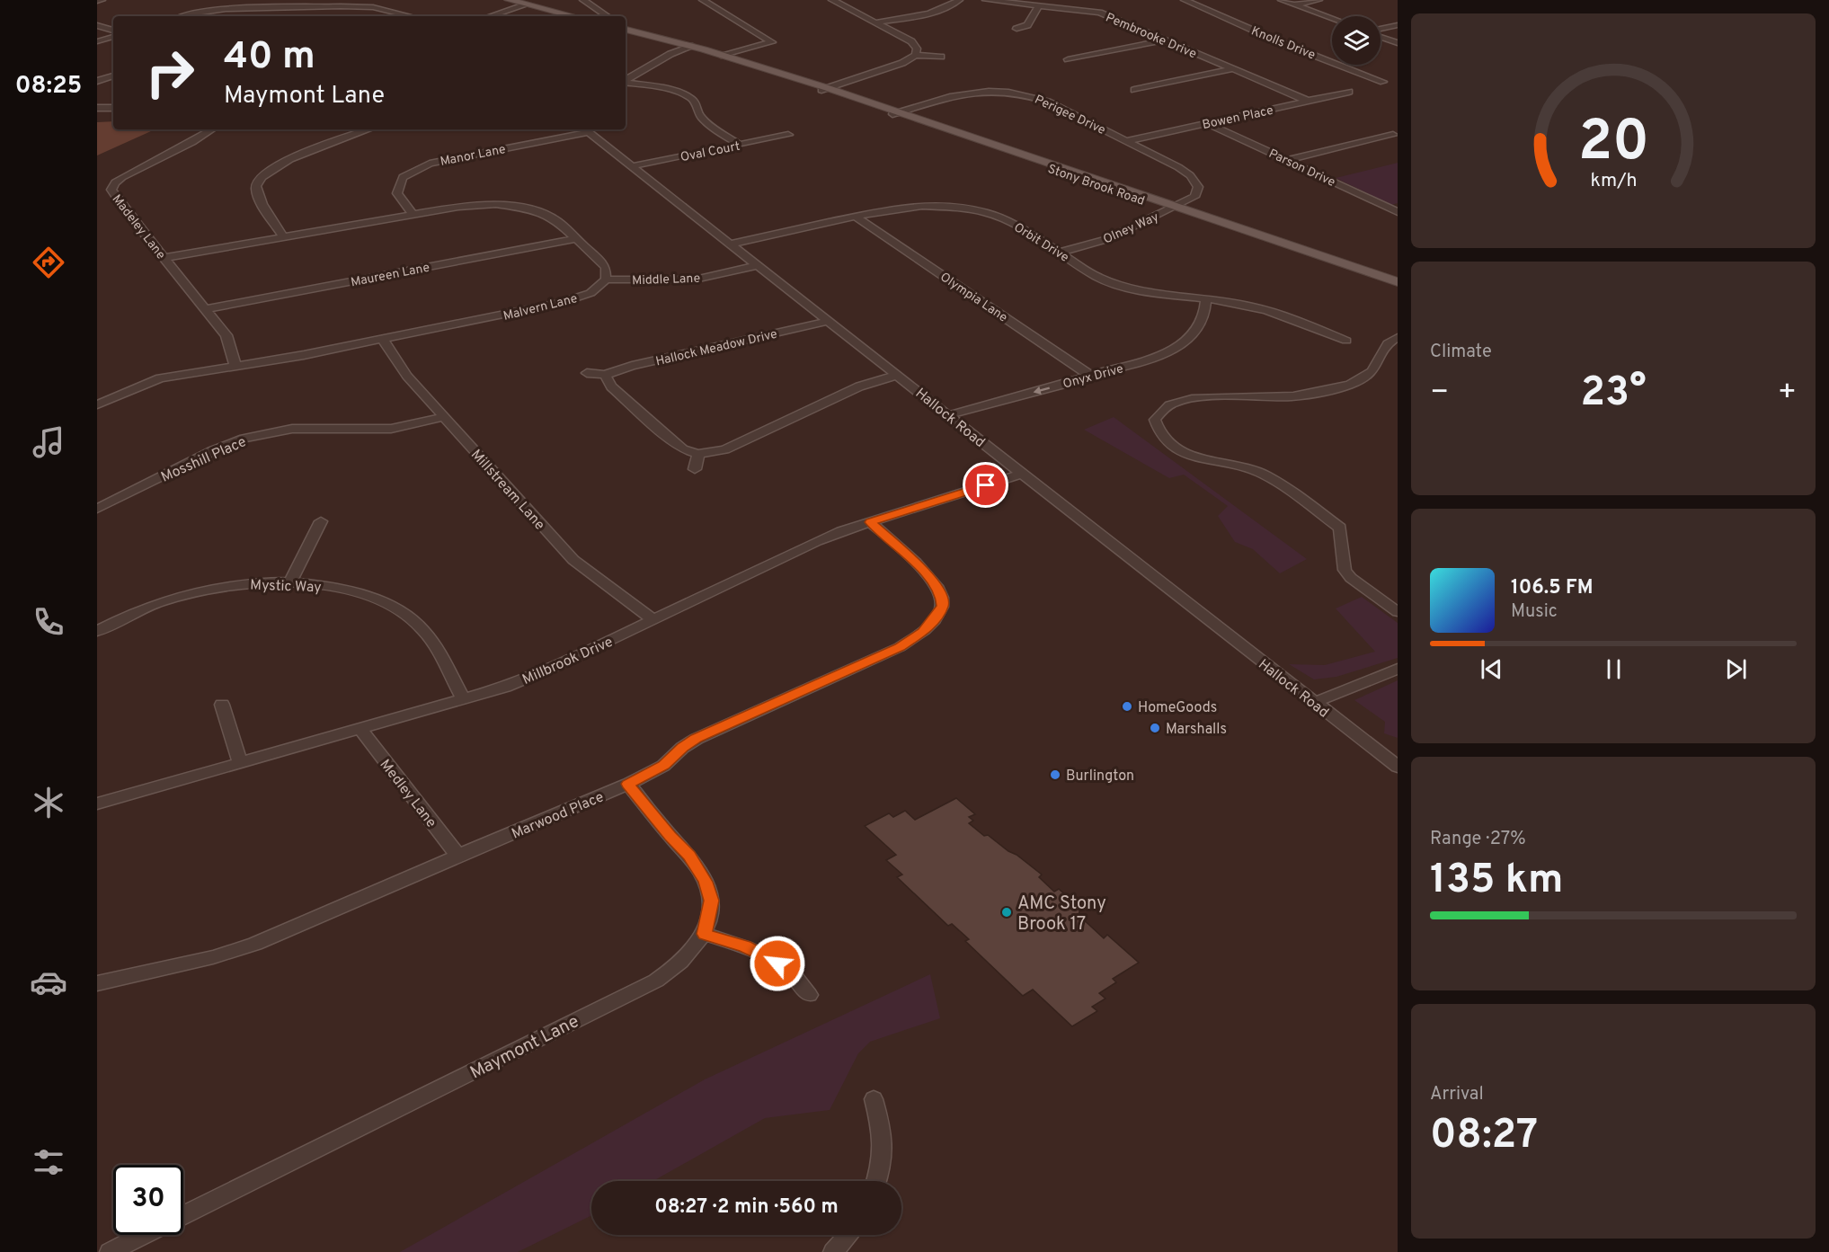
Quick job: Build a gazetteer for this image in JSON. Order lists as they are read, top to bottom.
{
  "streets": {
    "main road": ["Stony Brook Road"],
    "street": [
      "Pembrooke Drive",
      "Knolls Drive",
      "Perigee Drive",
      "Bowen Place",
      "Oval Court",
      "Manor Lane",
      "Parson Drive",
      "Madeley Lane",
      "Olney Way",
      "Orbit Drive",
      "Maureen Lane",
      "Middle Lane",
      "Olympia Lane",
      "Malvern Lane",
      "Hallock Meadow Drive",
      "Onyx Drive",
      "Hallock Road",
      "Mosshill Place",
      "Millstream Lane",
      "Mystic Way",
      "Millbrook Drive",
      "Medley Lane",
      "Marwood Place",
      "Maymont Lane"
    ]
  },
  "crossings": [
    ["Pembrooke Drive", "Bowen Place"],
    ["Perigee Drive", "Bowen Place"],
    ["Perigee Drive", "Stony Brook Road"],
    ["Perigee Drive", "Olney Way"],
    ["Bowen Place", "Parson Drive"],
    ["Oval Court", "Hallock Road"],
    ["Manor Lane", "Hallock Road"],
    ["Stony Brook Road", "Olney Way"],
    ["Madeley Lane", "Maureen Lane"],
    ["Madeley Lane", "Malvern Lane"],
    ["Olney Way", "Orbit Drive"],
    ["Orbit Drive", "Olympia Lane"],
    ["Orbit Drive", "Onyx Drive"],
    ["Orbit Drive", "Hallock Road"],
    ["Middle Lane", "Malvern Lane"],
    ["Middle Lane", "Hallock Road"],
    ["Olympia Lane", "Onyx Drive"],
    ["Malvern Lane", "Millstream Lane"],
    ["Hallock Meadow Drive", "Hallock Road"],
    ["Onyx Drive", "Hallock Road"],
    ["Hallock Road", "Millbrook Drive"],
    ["Mosshill Place", "Millstream Lane"],
    ["Millstream Lane", "Millbrook Drive"],
    ["Mystic Way", "Millbrook Drive"],
    ["Millbrook Drive", "Medley Lane"],
    ["Millbrook Drive", "Marwood Place"],
    ["Medley Lane", "Marwood Place"],
    ["Marwood Place", "Maymont Lane"]
  ],
  "one_way": ["Onyx Drive"],
  "places": [
    "HomeGoods",
    "Marshalls",
    "Burlington",
    "AMC Stony Brook 17"
  ],
  "page": {
    "tabs": "08:25",
    "turn": ["40 m", "Maymont Lane"],
    "tile": [
      "Climate",
      ["Range · 27%", "135 km"],
      ["Arrival", "08:27"]
    ],
    "heat": ["−", "23°", "+"],
    "song": ["106.5 FM", "Music"],
    "limit": "30",
    "trip": "08:27 · 2 min · 560 m",
    "gauge": ["20", "km/h"]
  }
}
